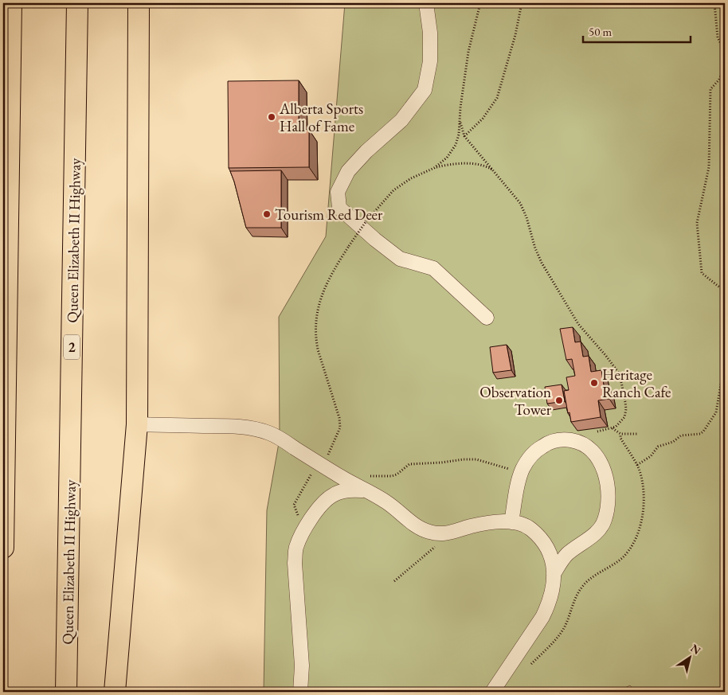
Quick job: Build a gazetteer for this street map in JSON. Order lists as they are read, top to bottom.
{
  "streets": {
    "highway": ["Queen Elizabeth II Highway", "2"]
  },
  "places": [
    "Alberta Sports Hall of Fame",
    "Tourism Red Deer",
    "Heritage Ranch Cafe",
    "Observation Tower"
  ],
  "scale_bar": "50 m",
  "north": "top right"
}
